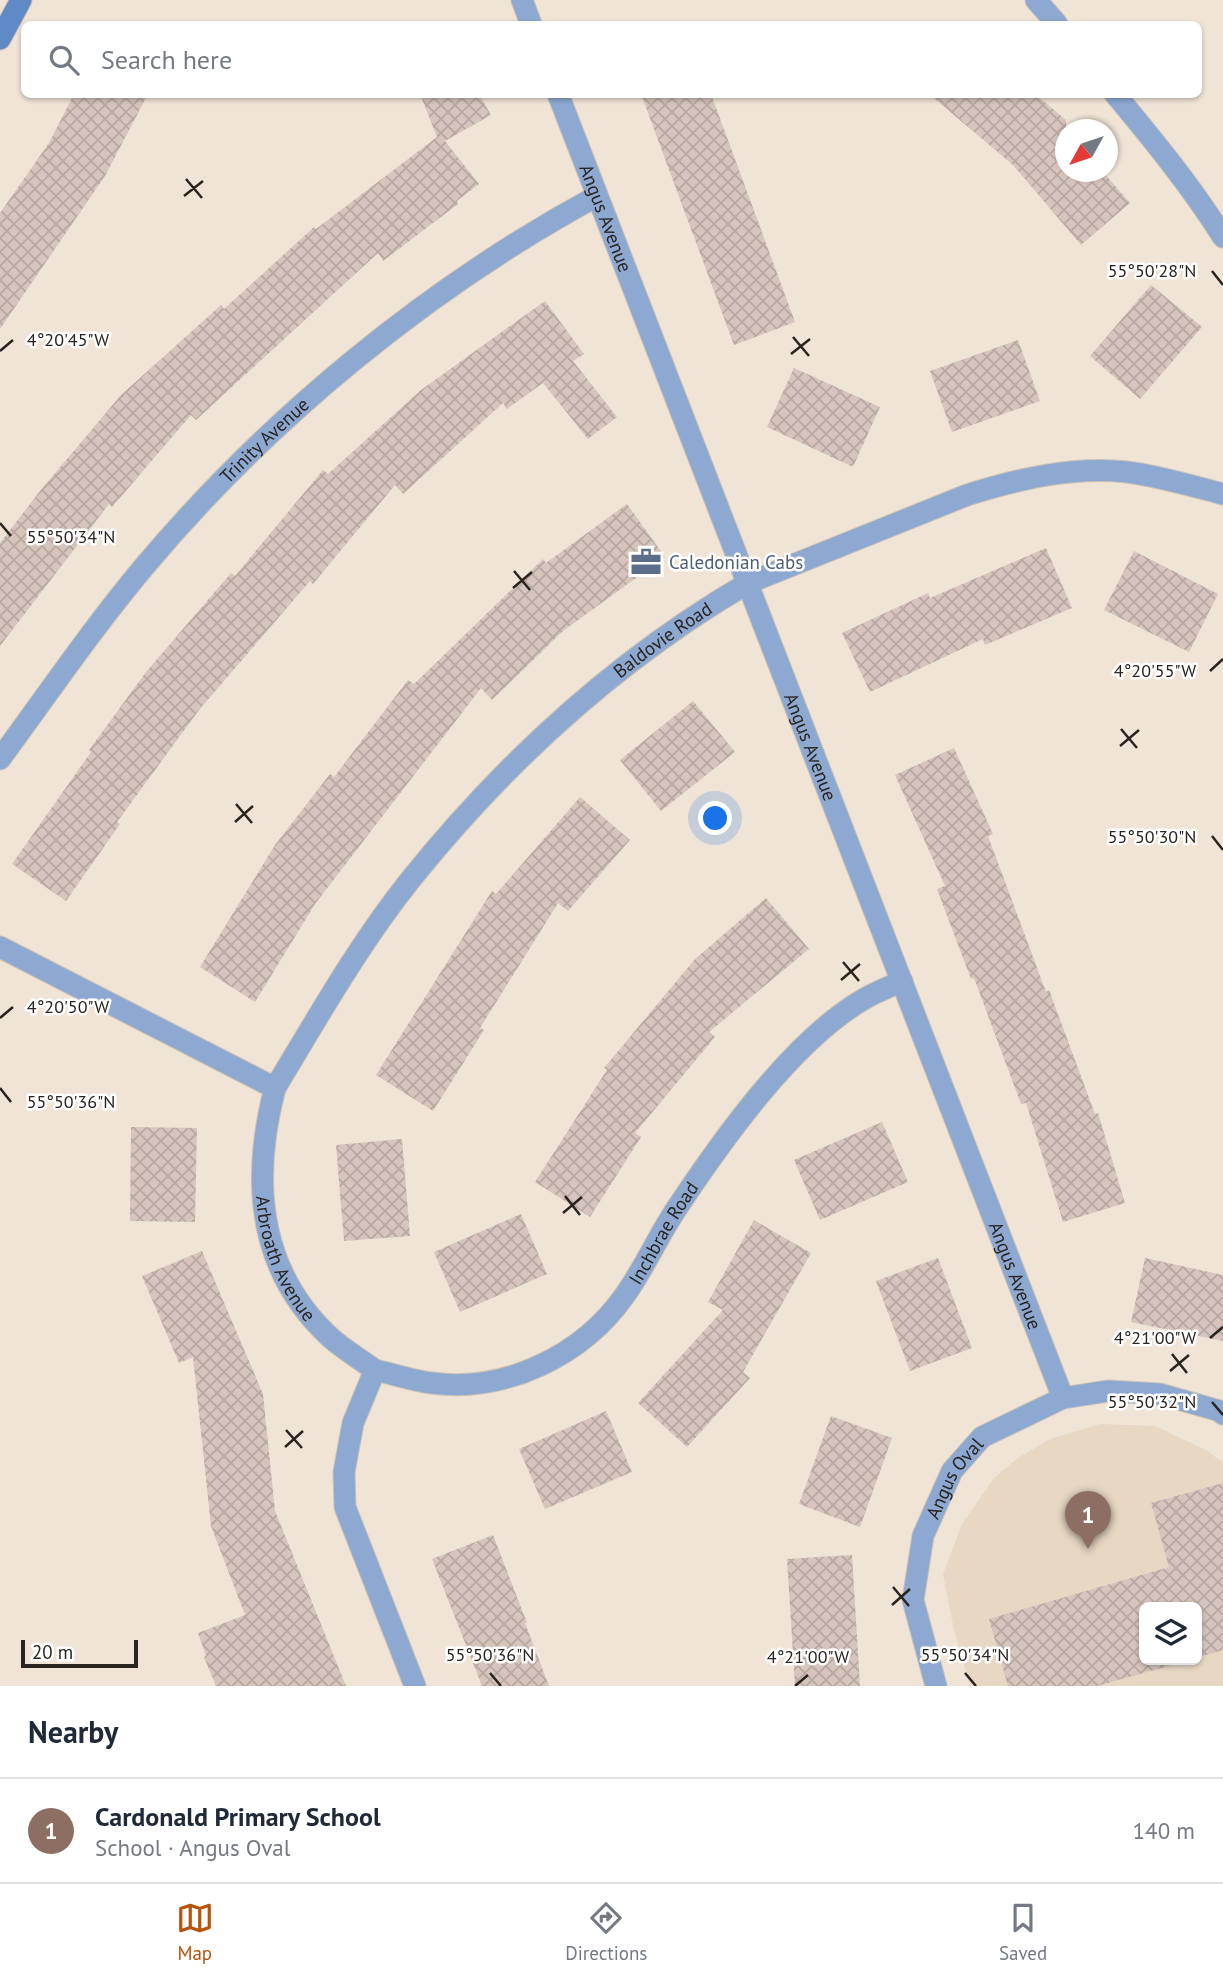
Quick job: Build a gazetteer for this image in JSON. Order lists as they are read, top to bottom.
{
  "streets": {
    "street": [
      "Angus Avenue",
      "Trinity Avenue",
      "Baldovie Road",
      "Inchbrae Road",
      "Arbroath Avenue",
      "Angus Oval"
    ]
  },
  "crossings": [
    ["Angus Avenue", "Trinity Avenue"],
    ["Angus Avenue", "Baldovie Road"],
    ["Angus Avenue", "Inchbrae Road"],
    ["Angus Avenue", "Angus Oval"],
    ["Baldovie Road", "Arbroath Avenue"],
    ["Inchbrae Road", "Arbroath Avenue"]
  ],
  "places": {
    "office": ["Caledonian Cabs"]
  },
  "scale_bar": "20 m",
  "north": "bottom left",
  "page": {
    "search": "Search here",
    "pins": "1",
    "scale": "20 m",
    "heading": "Nearby",
    "list": [
      {
        "mark": "1",
        "name": "Cardonald Primary School",
        "note": "School · Angus Oval",
        "value": "140 m"
      }
    ],
    "nav": ["Map", "Directions", "Saved"]
  },
  "coordinates": [
    "55°50'28\"N",
    "4°20'45\"W",
    "55°50'34\"N",
    "4°20'55\"W",
    "55°50'30\"N",
    "4°20'50\"W",
    "55°50'36\"N",
    "4°21'00\"W",
    "55°50'32\"N"
  ]
}
